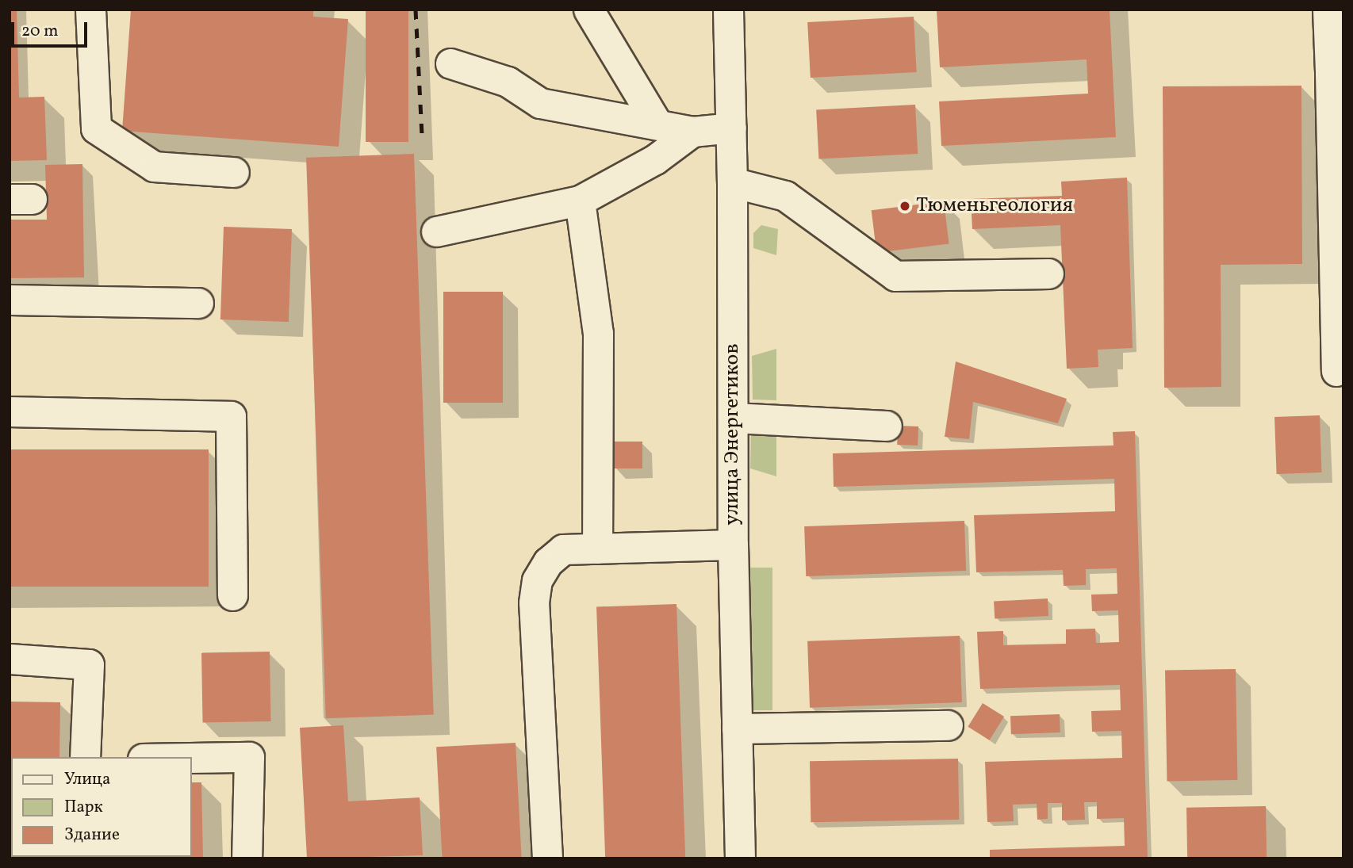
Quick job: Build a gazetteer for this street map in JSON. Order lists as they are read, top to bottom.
{
  "streets": {
    "street": ["улица Энергетиков"]
  },
  "places": ["Тюменьгеология"],
  "legend": ["Улица", "Парк", "Здание"],
  "scale_bar": "20 m"
}
